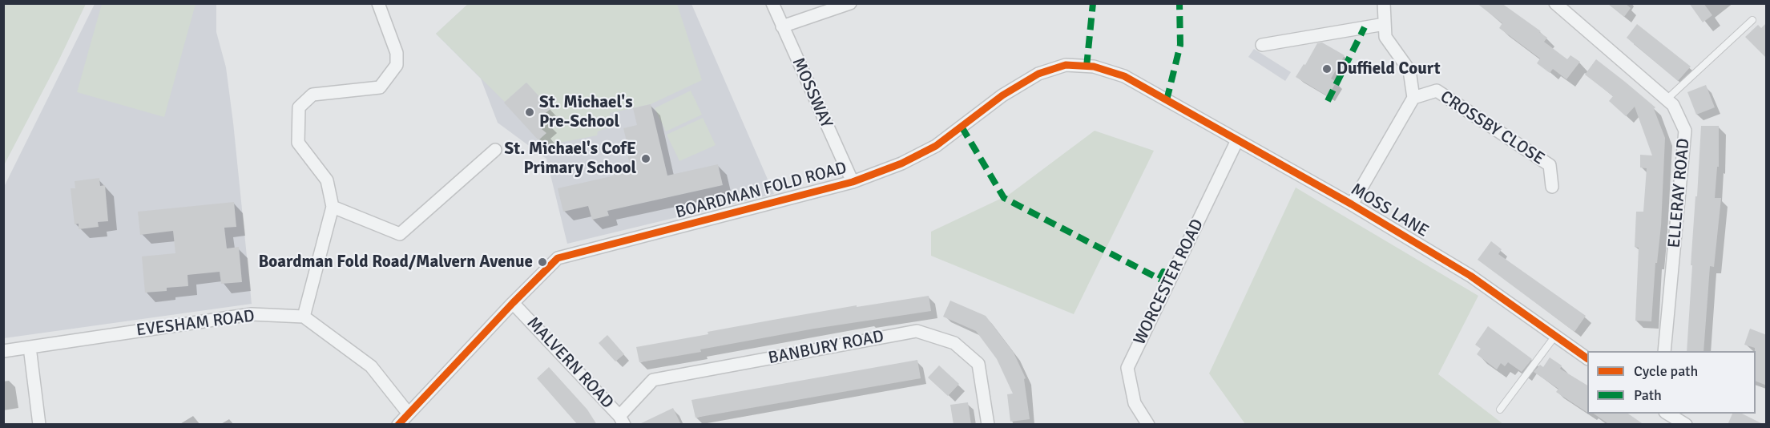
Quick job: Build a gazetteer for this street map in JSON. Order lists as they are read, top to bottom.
{
  "streets": {
    "street": [
      "MOSSWAY",
      "CROSSBY CLOSE",
      "BOARDMAN FOLD ROAD",
      "ELLERAY ROAD",
      "MOSS LANE",
      "WORCESTER ROAD",
      "EVESHAM ROAD",
      "BANBURY ROAD",
      "MALVERN ROAD"
    ]
  },
  "crossings": [
    ["MOSSWAY", "BOARDMAN FOLD ROAD"],
    ["BOARDMAN FOLD ROAD", "MOSS LANE"],
    ["BOARDMAN FOLD ROAD", "MALVERN ROAD"],
    ["MOSS LANE", "WORCESTER ROAD"],
    ["BANBURY ROAD", "MALVERN ROAD"]
  ],
  "places": [
    "Duffield Court",
    "St. Michael's Pre-School",
    "St. Michael's CofE Primary School",
    "Boardman Fold Road/Malvern Avenue"
  ],
  "legend": ["Cycle path", "Path"]
}
